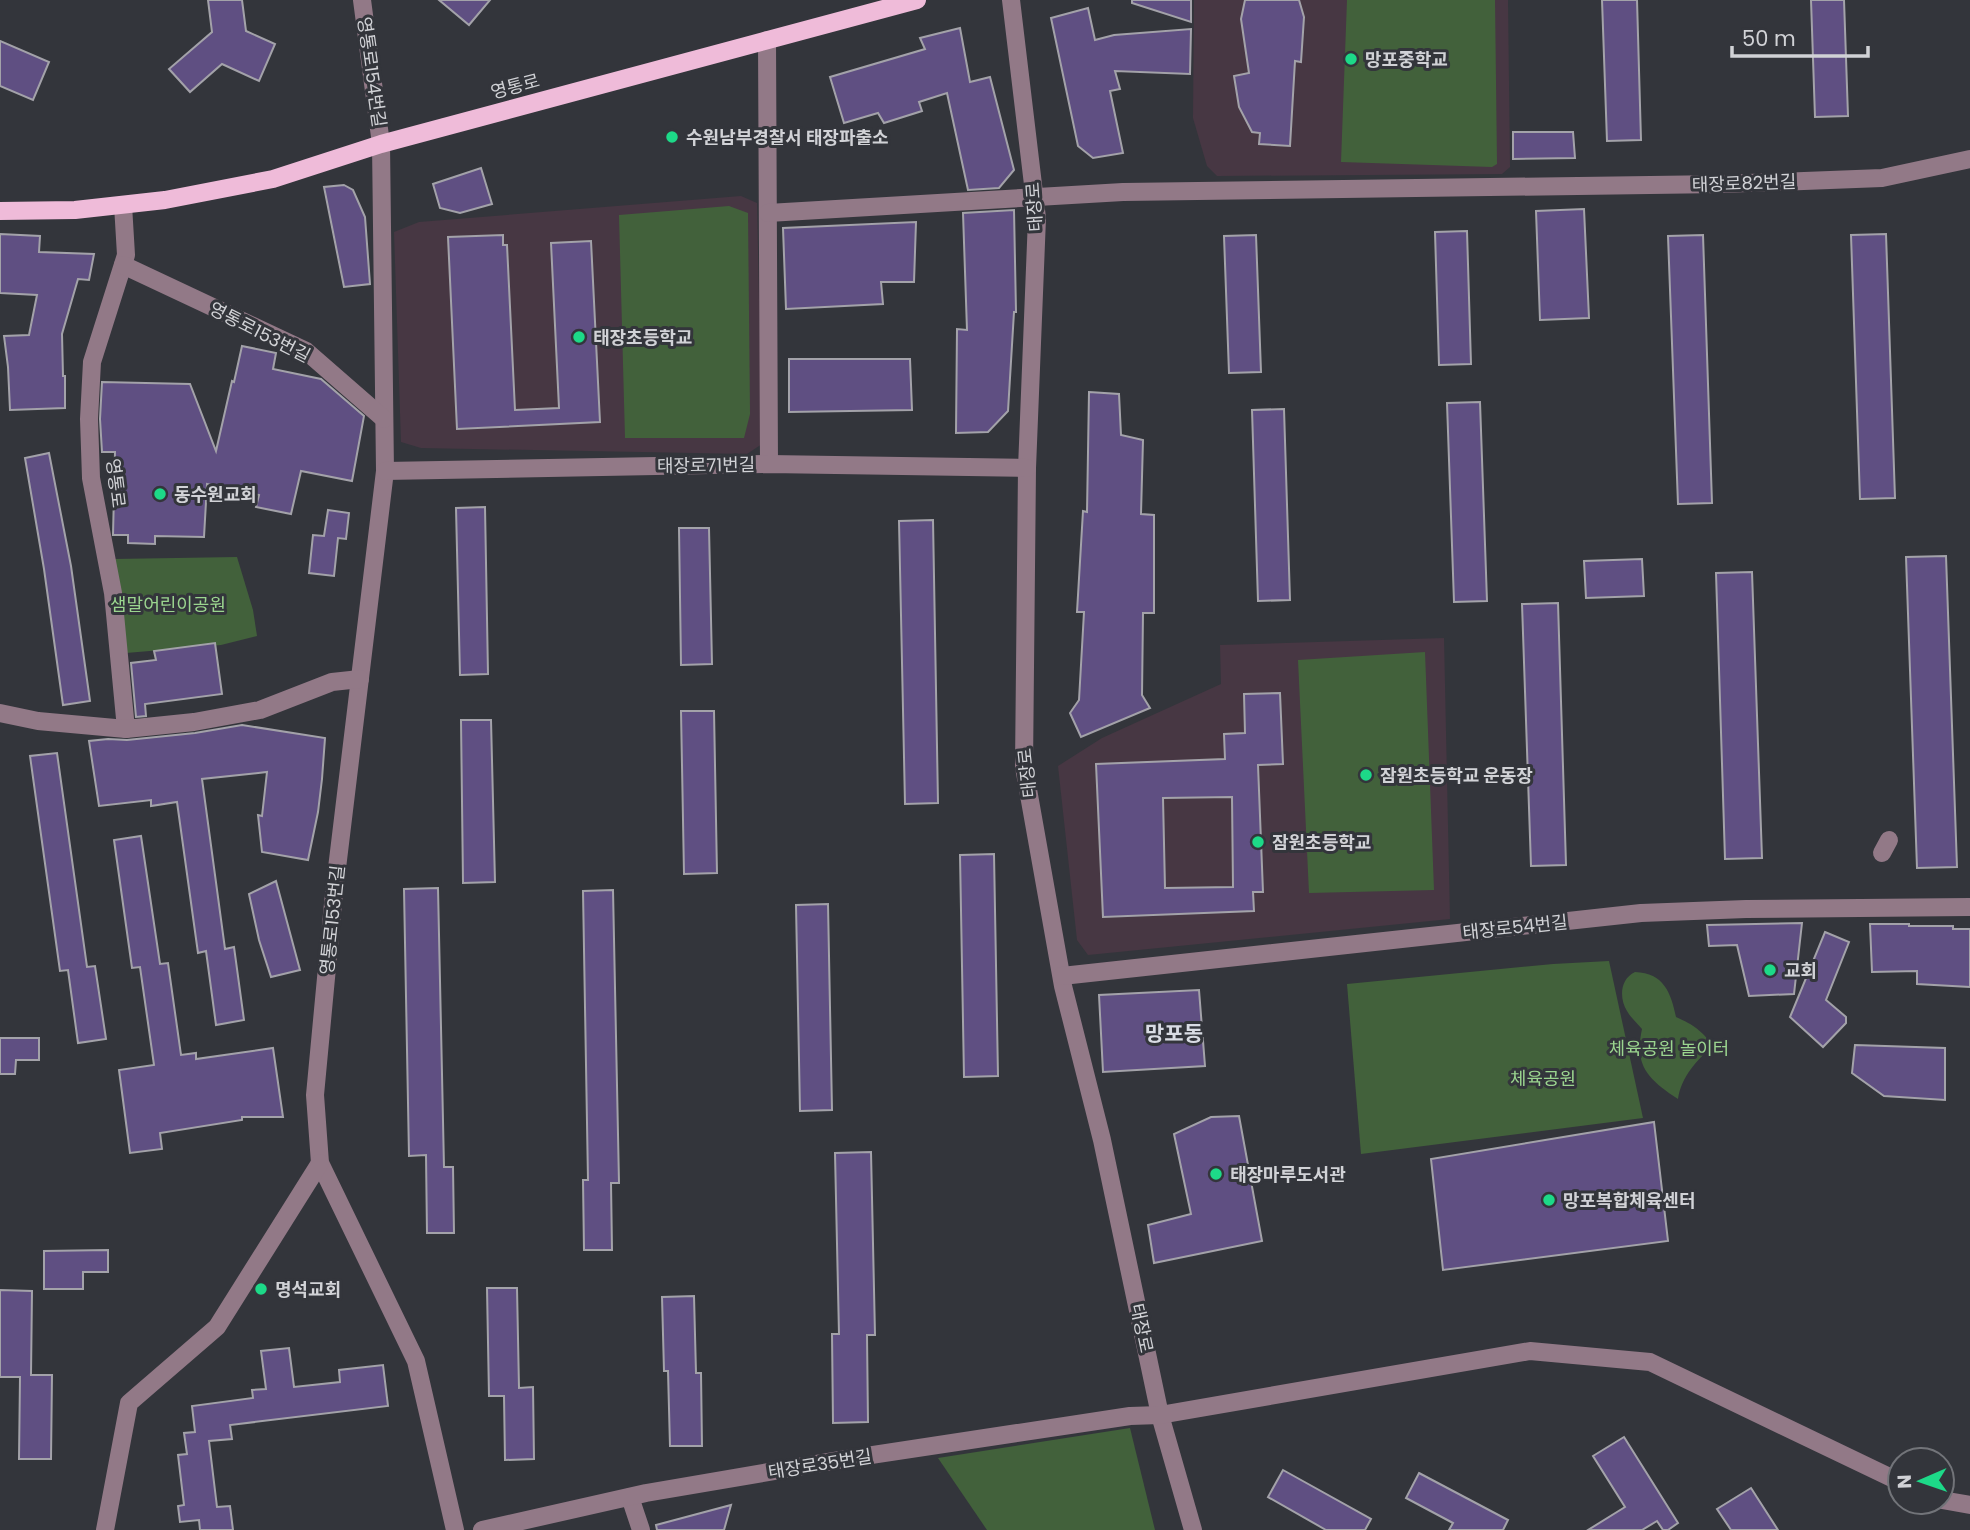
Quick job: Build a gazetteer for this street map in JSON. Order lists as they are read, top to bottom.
{
  "streets": {
    "main road": ["영통로"],
    "street": [
      "영통로154번길",
      "태장로82번길",
      "태장로",
      "영통로153번길",
      "태장로71번길",
      "태장로54번길",
      "태장로35번길"
    ]
  },
  "crossings": [
    ["영통로154번길", "영통로"],
    ["영통로154번길", "영통로153번길"],
    ["영통로", "영통로153번길"],
    ["태장로82번길", "태장로"],
    ["태장로", "태장로71번길"],
    ["태장로", "태장로54번길"],
    ["태장로", "태장로35번길"],
    ["영통로153번길", "태장로71번길"]
  ],
  "districts": ["망포동"],
  "parks": ["샘말어린이공원", "체육공원 놀이터", "체육공원"],
  "places": [
    "망포중학교",
    "수원남부경찰서 태장파출소",
    "태장초등학교",
    "동수원교회",
    "잠원초등학교 운동장",
    "잠원초등학교",
    "교회",
    "태장마루도서관",
    "망포복합체육센터",
    "명석교회"
  ],
  "scale_bar": "50 m",
  "north": "left"
}
